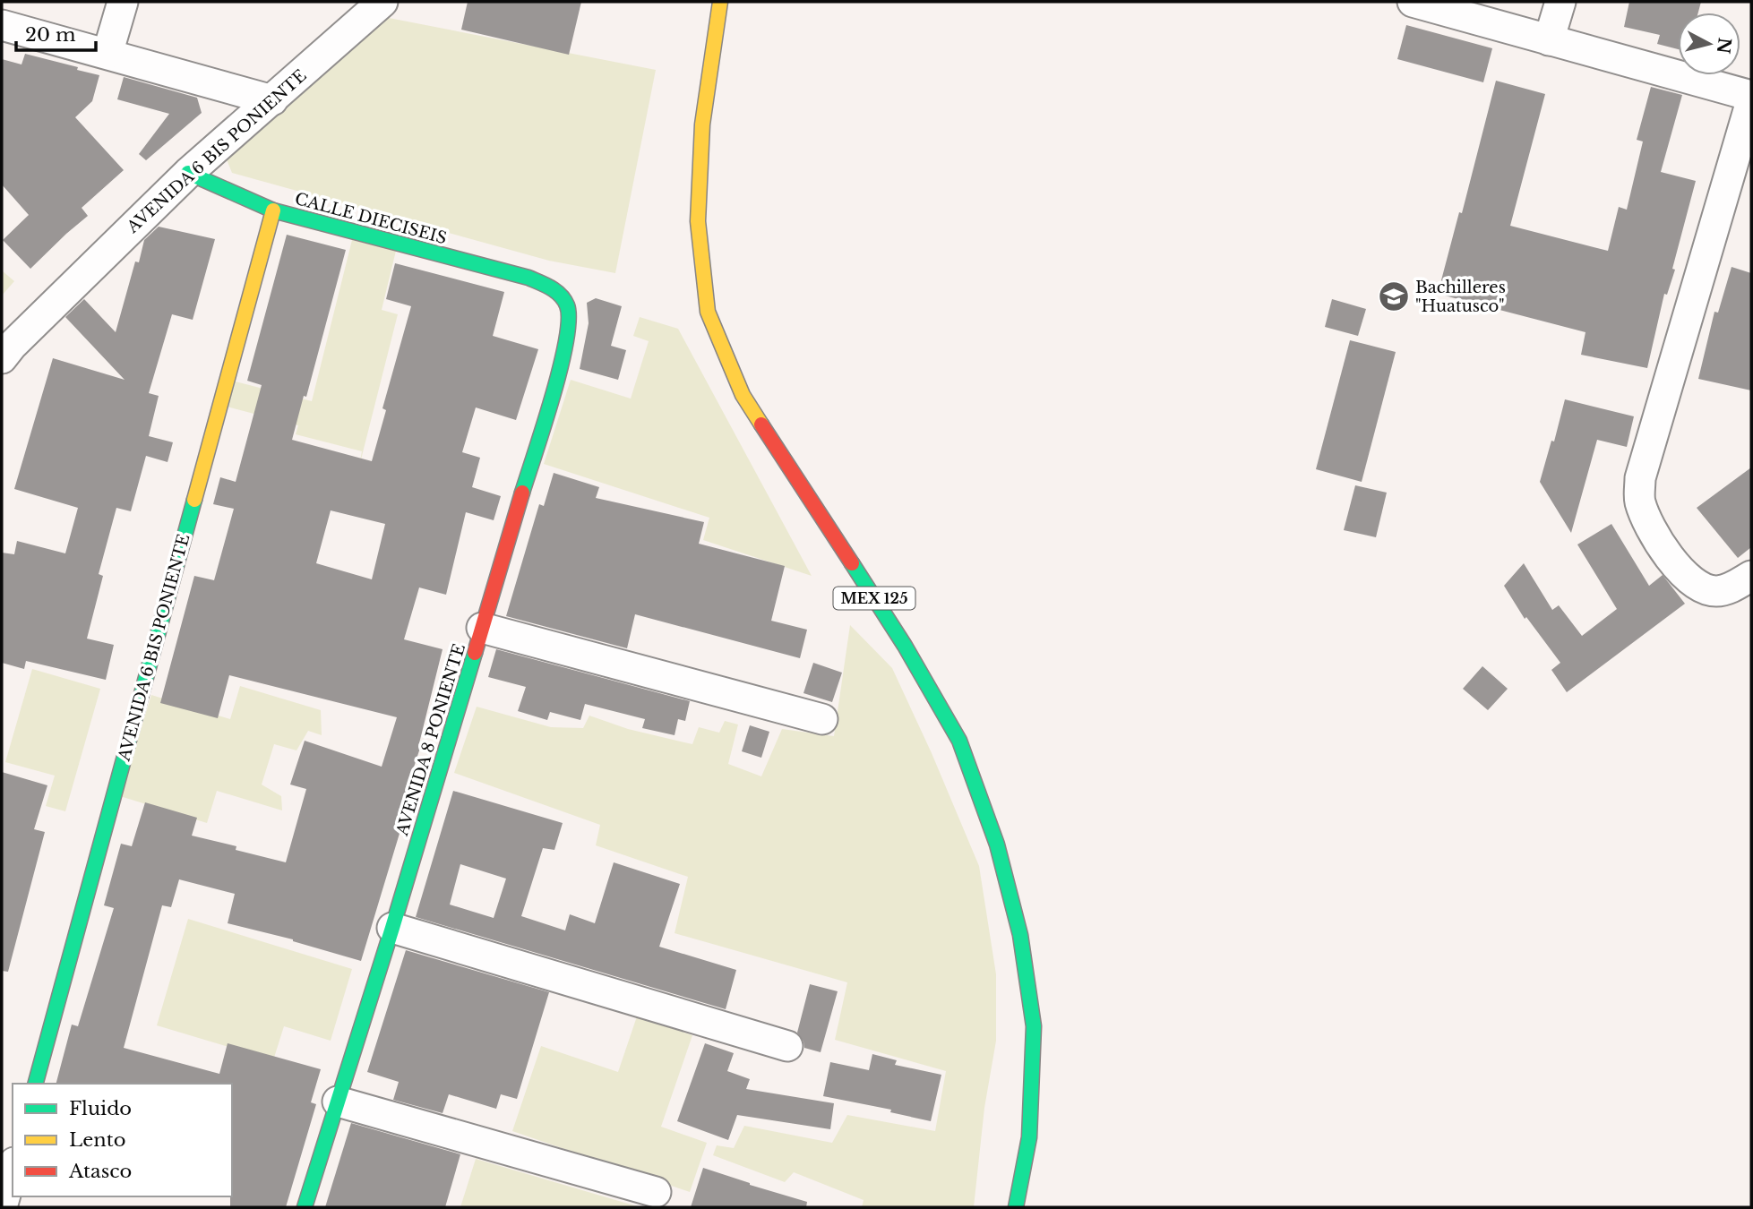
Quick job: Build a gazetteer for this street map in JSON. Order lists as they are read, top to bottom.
{
  "streets": {
    "street": [
      "AVENIDA 6 BIS PONIENTE",
      "CALLE DIECISEIS",
      "MEX 125",
      "AVENIDA 8 PONIENTE"
    ]
  },
  "crossings": [
    ["AVENIDA 6 BIS PONIENTE", "CALLE DIECISEIS"],
    ["CALLE DIECISEIS", "AVENIDA 8 PONIENTE"]
  ],
  "places": {
    "school or university": ["Bachilleres \"Huatusco\""]
  },
  "legend": ["Fluido", "Lento", "Atasco"],
  "scale_bar": "20 m",
  "north": "right"
}
